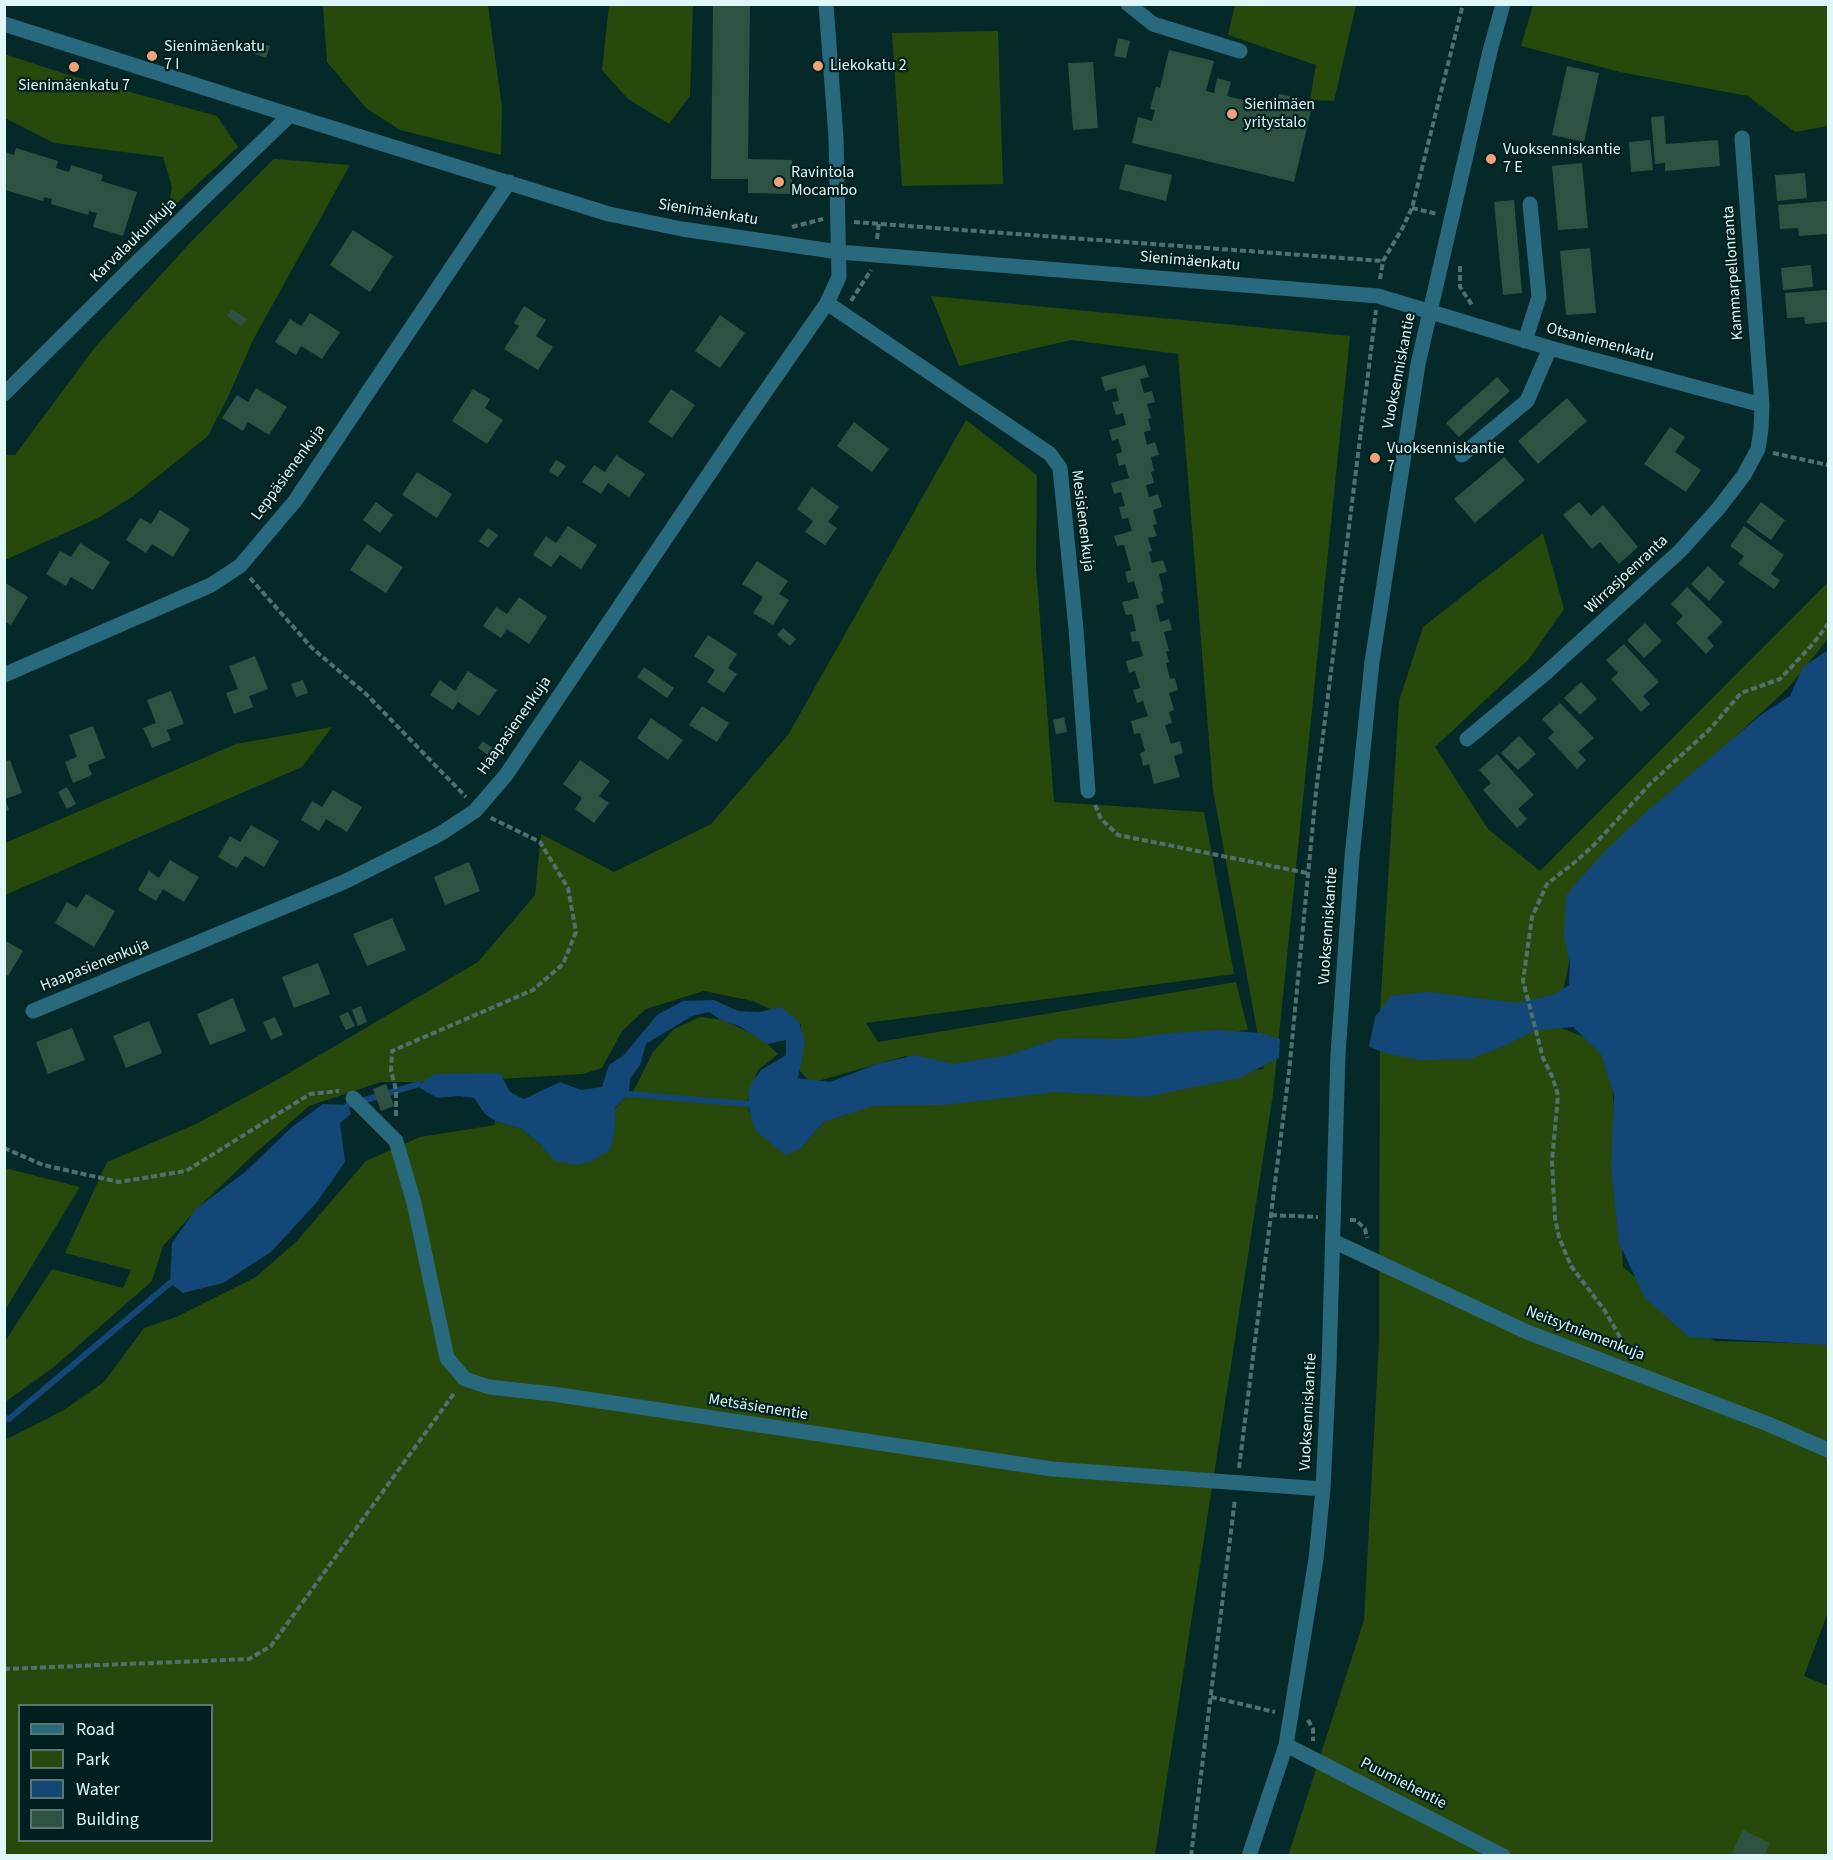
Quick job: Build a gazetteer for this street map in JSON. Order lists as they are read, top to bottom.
{
  "streets": {
    "street": [
      "Sienimäenkatu",
      "Karvalaukunkuja",
      "Kammarpellonranta",
      "Otsaniemenkatu",
      "Vuoksenniskantie",
      "Leppäsienenkuja",
      "Mesisienenkuja",
      "Wirrasjoenranta",
      "Haapasienenkuja",
      "Neitsytniemenkuja",
      "Metsäsienentie",
      "Puumiehentie"
    ]
  },
  "crossings": [
    ["Sienimäenkatu", "Karvalaukunkuja"],
    ["Sienimäenkatu", "Otsaniemenkatu"],
    ["Sienimäenkatu", "Vuoksenniskantie"],
    ["Sienimäenkatu", "Leppäsienenkuja"],
    ["Sienimäenkatu", "Haapasienenkuja"],
    ["Kammarpellonranta", "Otsaniemenkatu"],
    ["Kammarpellonranta", "Wirrasjoenranta"],
    ["Otsaniemenkatu", "Vuoksenniskantie"],
    ["Otsaniemenkatu", "Wirrasjoenranta"],
    ["Vuoksenniskantie", "Neitsytniemenkuja"],
    ["Vuoksenniskantie", "Metsäsienentie"],
    ["Vuoksenniskantie", "Puumiehentie"],
    ["Mesisienenkuja", "Haapasienenkuja"]
  ],
  "places": [
    "Sienimäenkatu 7 I",
    "Liekokatu 2",
    "Sienimäenkatu 7",
    "Sienimäen yritystalo",
    "Vuoksenniskantie 7 E",
    "Ravintola Mocambo",
    "Vuoksenniskantie 7"
  ],
  "legend": [
    "Road",
    "Park",
    "Water",
    "Building"
  ]
}
